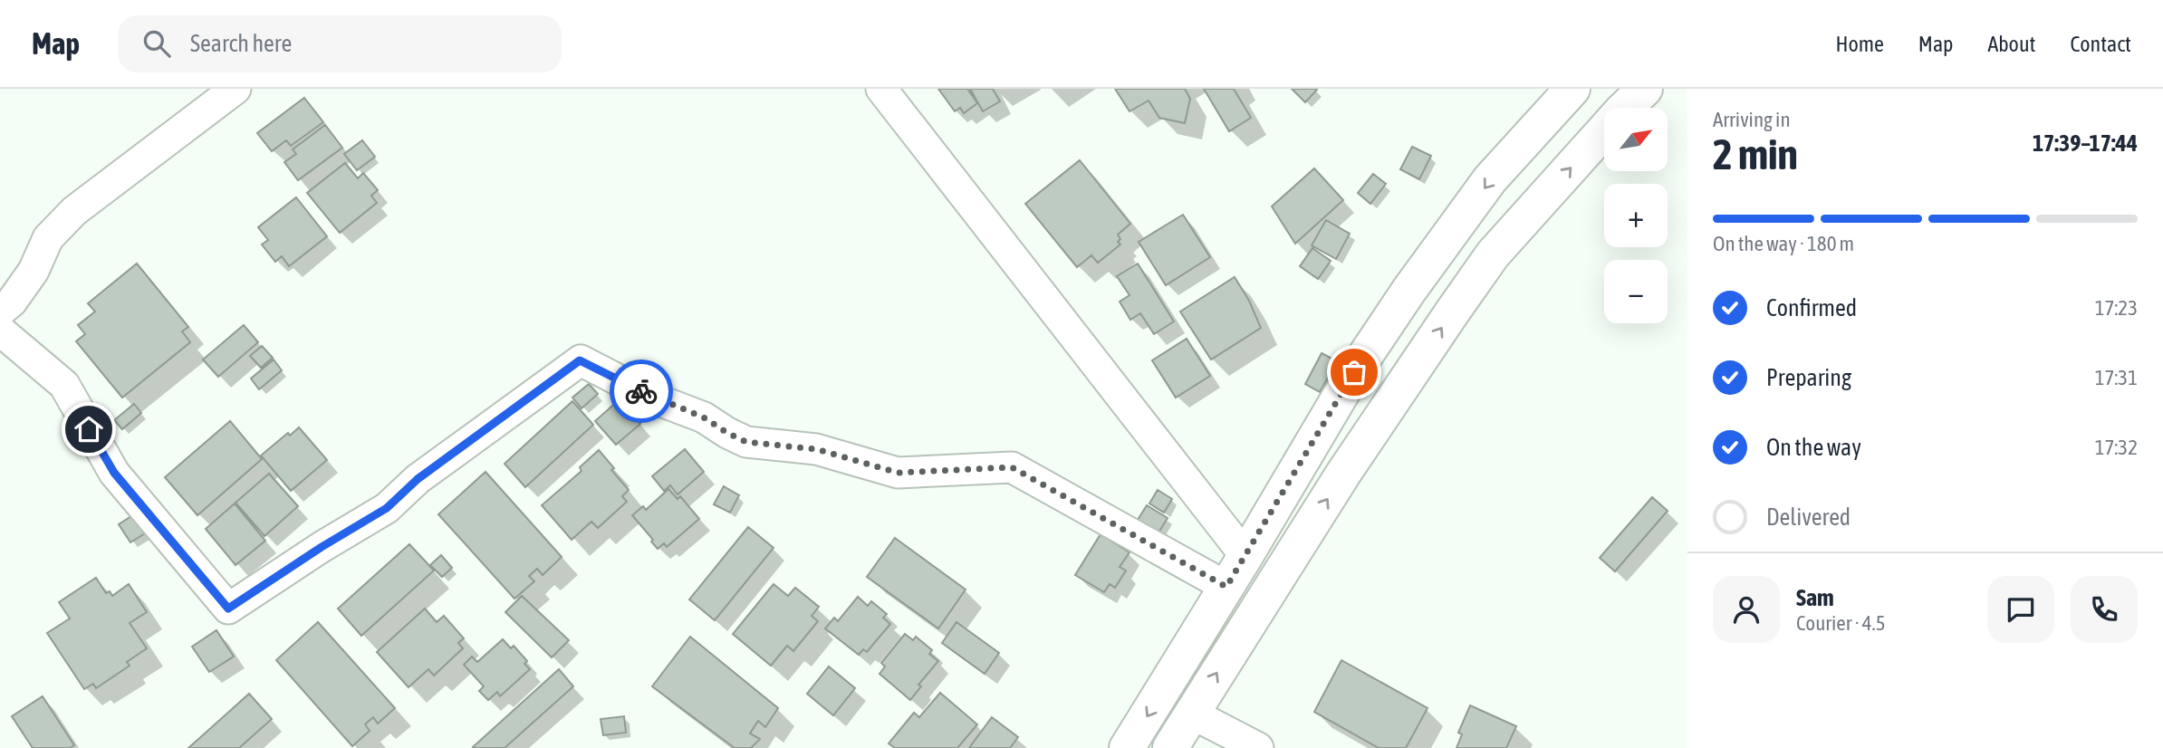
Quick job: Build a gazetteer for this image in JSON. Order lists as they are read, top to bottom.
{
  "north": "top right",
  "page": {
    "header": "Map",
    "search": "Search here",
    "nav": [
      "Home",
      "Map",
      "About",
      "Contact"
    ],
    "heading": ["2 min", "Arriving in", "17:39–17:44"],
    "panel": ["Sam", "Courier · 4.5"],
    "map_buttons": ["+", "−"],
    "bar": "On the way · 180 m",
    "list": [
      ["Confirmed", "17:23"],
      ["Preparing", "17:31"],
      ["On the way", "17:32"],
      "Delivered"
    ]
  }
}
